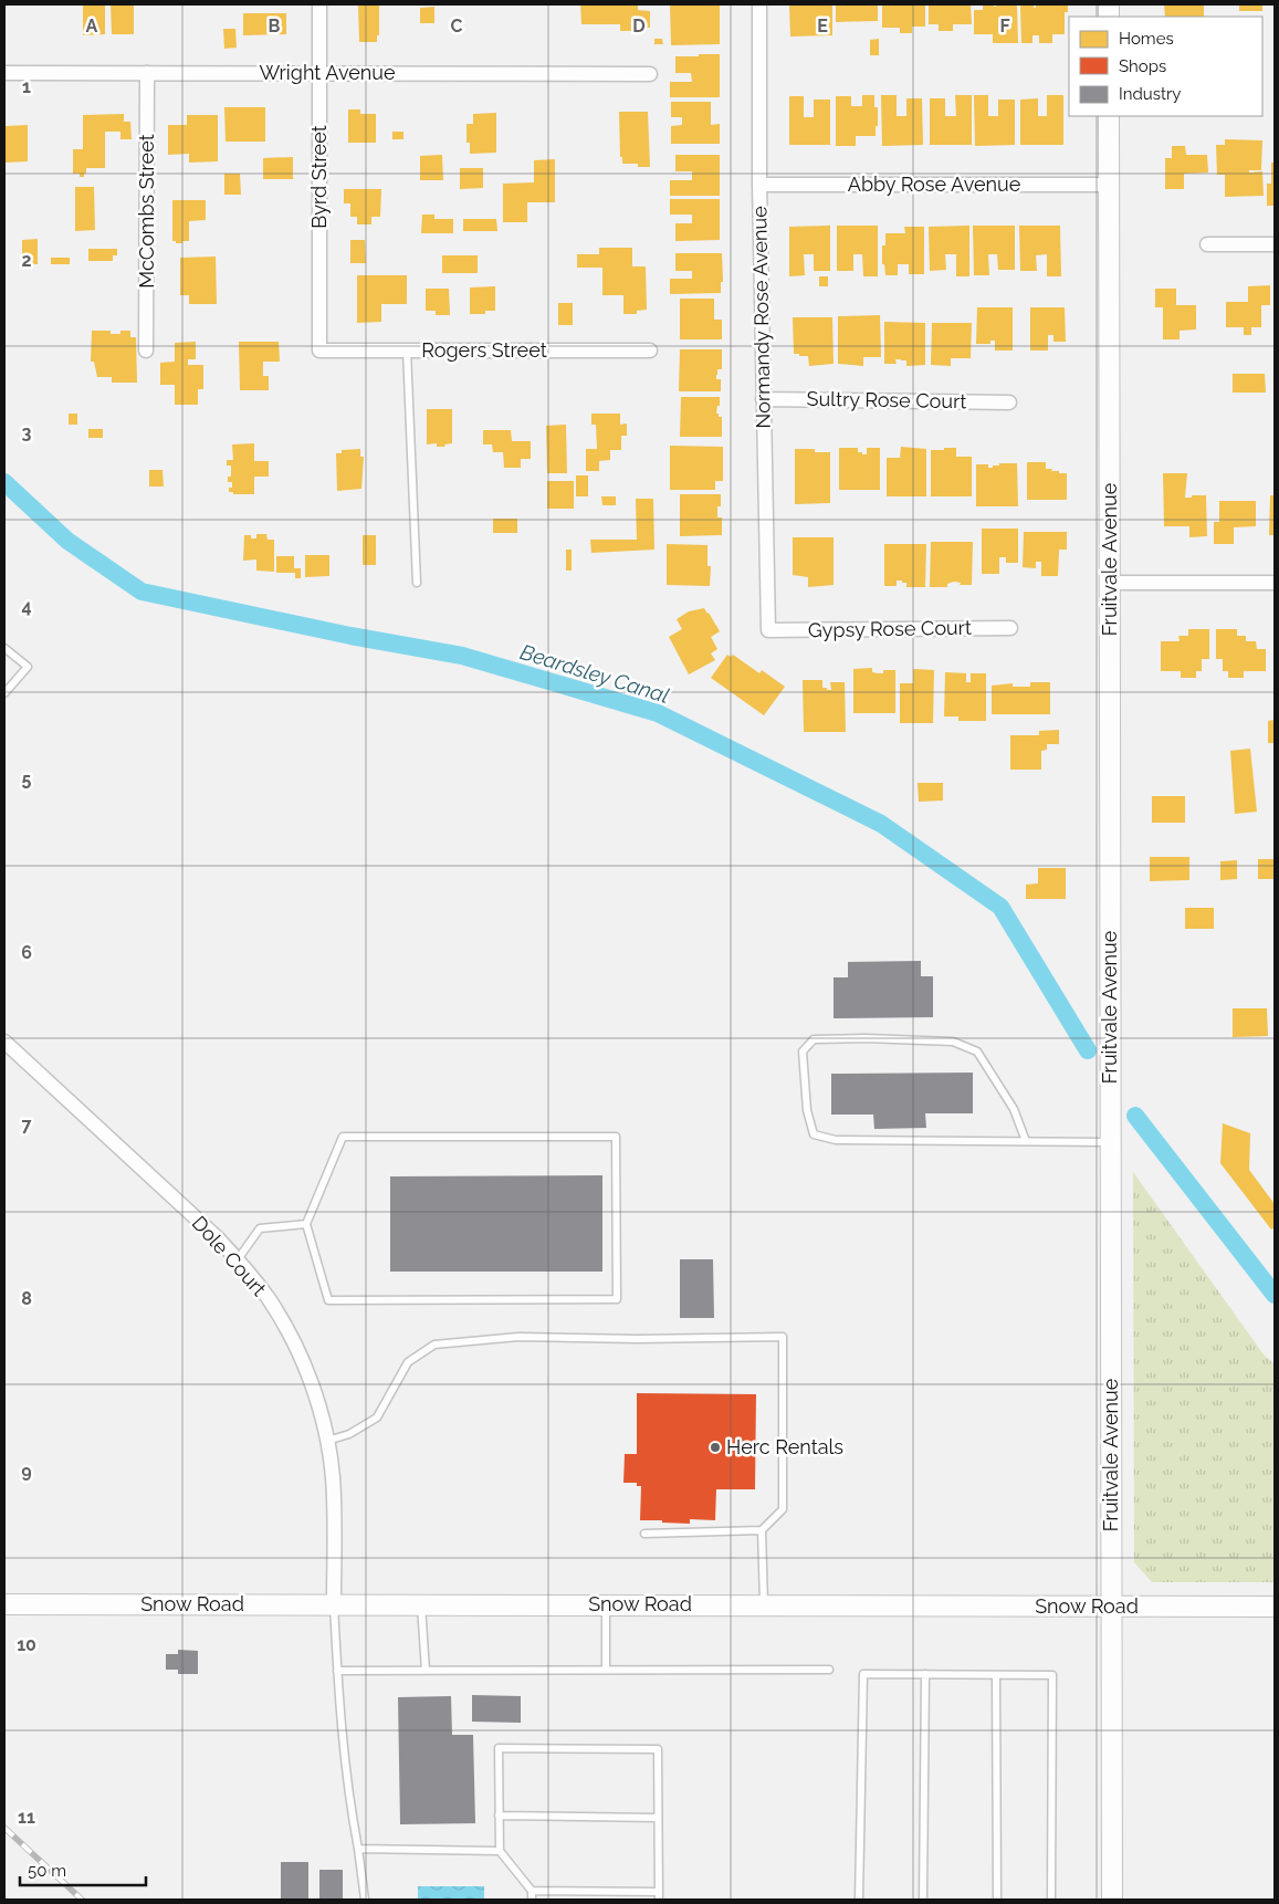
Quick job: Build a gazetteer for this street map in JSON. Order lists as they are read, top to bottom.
{
  "streets": {
    "main road": ["Fruitvale Avenue", "Snow Road"],
    "street": [
      "Wright Avenue",
      "Byrd Street",
      "Abby Rose Avenue",
      "McCombs Street",
      "Normandy Rose Avenue",
      "Rogers Street",
      "Sultry Rose Court",
      "Gypsy Rose Court",
      "Dole Court"
    ]
  },
  "crossings": [
    ["Wright Avenue", "Byrd Street"],
    ["Wright Avenue", "McCombs Street"],
    ["Byrd Street", "Rogers Street"],
    ["Abby Rose Avenue", "Normandy Rose Avenue"],
    ["Abby Rose Avenue", "Fruitvale Avenue"],
    ["Normandy Rose Avenue", "Sultry Rose Court"],
    ["Normandy Rose Avenue", "Gypsy Rose Court"],
    ["Fruitvale Avenue", "Snow Road"],
    ["Dole Court", "Snow Road"]
  ],
  "water": ["Beardsley Canal"],
  "places": ["Herc Rentals"],
  "legend": ["Homes", "Shops", "Industry"],
  "scale_bar": "50 m",
  "grid": {
    "columns": [
      "A",
      "B",
      "C",
      "D",
      "E",
      "F"
    ],
    "rows": [
      "1",
      "2",
      "3",
      "4",
      "5",
      "6",
      "7",
      "8",
      "9",
      "10",
      "11"
    ]
  }
}
